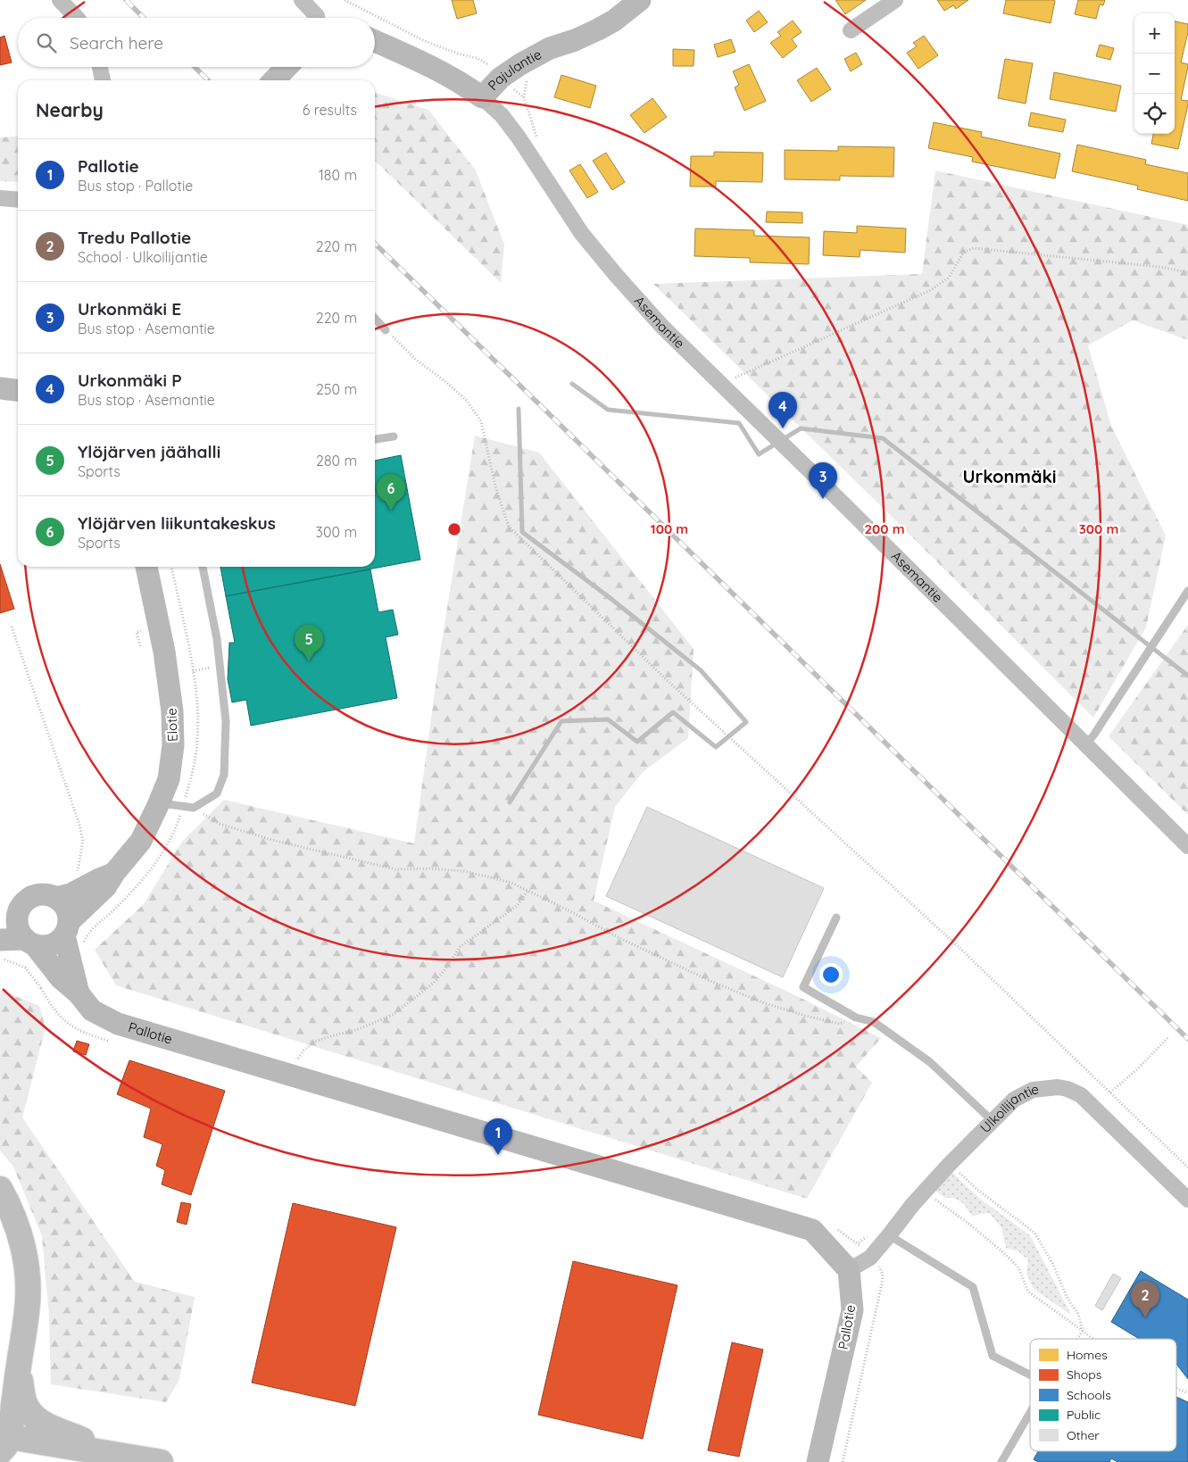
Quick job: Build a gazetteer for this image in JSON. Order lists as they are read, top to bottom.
{
  "streets": {
    "street": [
      "Pajulantie",
      "Asemantie",
      "Elotie",
      "Pallotie",
      "Ulkoilijantie"
    ]
  },
  "crossings": [
    ["Pajulantie", "Asemantie"],
    ["Elotie", "Pallotie"],
    ["Pallotie", "Ulkoilijantie"]
  ],
  "districts": ["Urkonmäki"],
  "legend": [
    "Homes",
    "Shops",
    "Schools",
    "Public",
    "Other"
  ],
  "page": {
    "map_buttons": ["+", "−"],
    "search": "Search here",
    "heading": ["Nearby", "6 results"],
    "list": [
      {
        "mark": "1",
        "name": "Pallotie",
        "note": "Bus stop · Pallotie",
        "value": "180 m"
      },
      {
        "mark": "2",
        "name": "Tredu Pallotie",
        "note": "School · Ulkoilijantie",
        "value": "220 m"
      },
      {
        "mark": "3",
        "name": "Urkonmäki E",
        "note": "Bus stop · Asemantie",
        "value": "220 m"
      },
      {
        "mark": "4",
        "name": "Urkonmäki P",
        "note": "Bus stop · Asemantie",
        "value": "250 m"
      },
      {
        "mark": "5",
        "name": "Ylöjärven jäähalli",
        "note": "Sports",
        "value": "280 m"
      },
      {
        "mark": "6",
        "name": "Ylöjärven liikuntakeskus",
        "note": "Sports",
        "value": "300 m"
      }
    ],
    "pins": [
      "4",
      "3",
      "6",
      "5",
      "1",
      "2"
    ]
  },
  "rings": ["100 m", "200 m", "300 m"]
}
